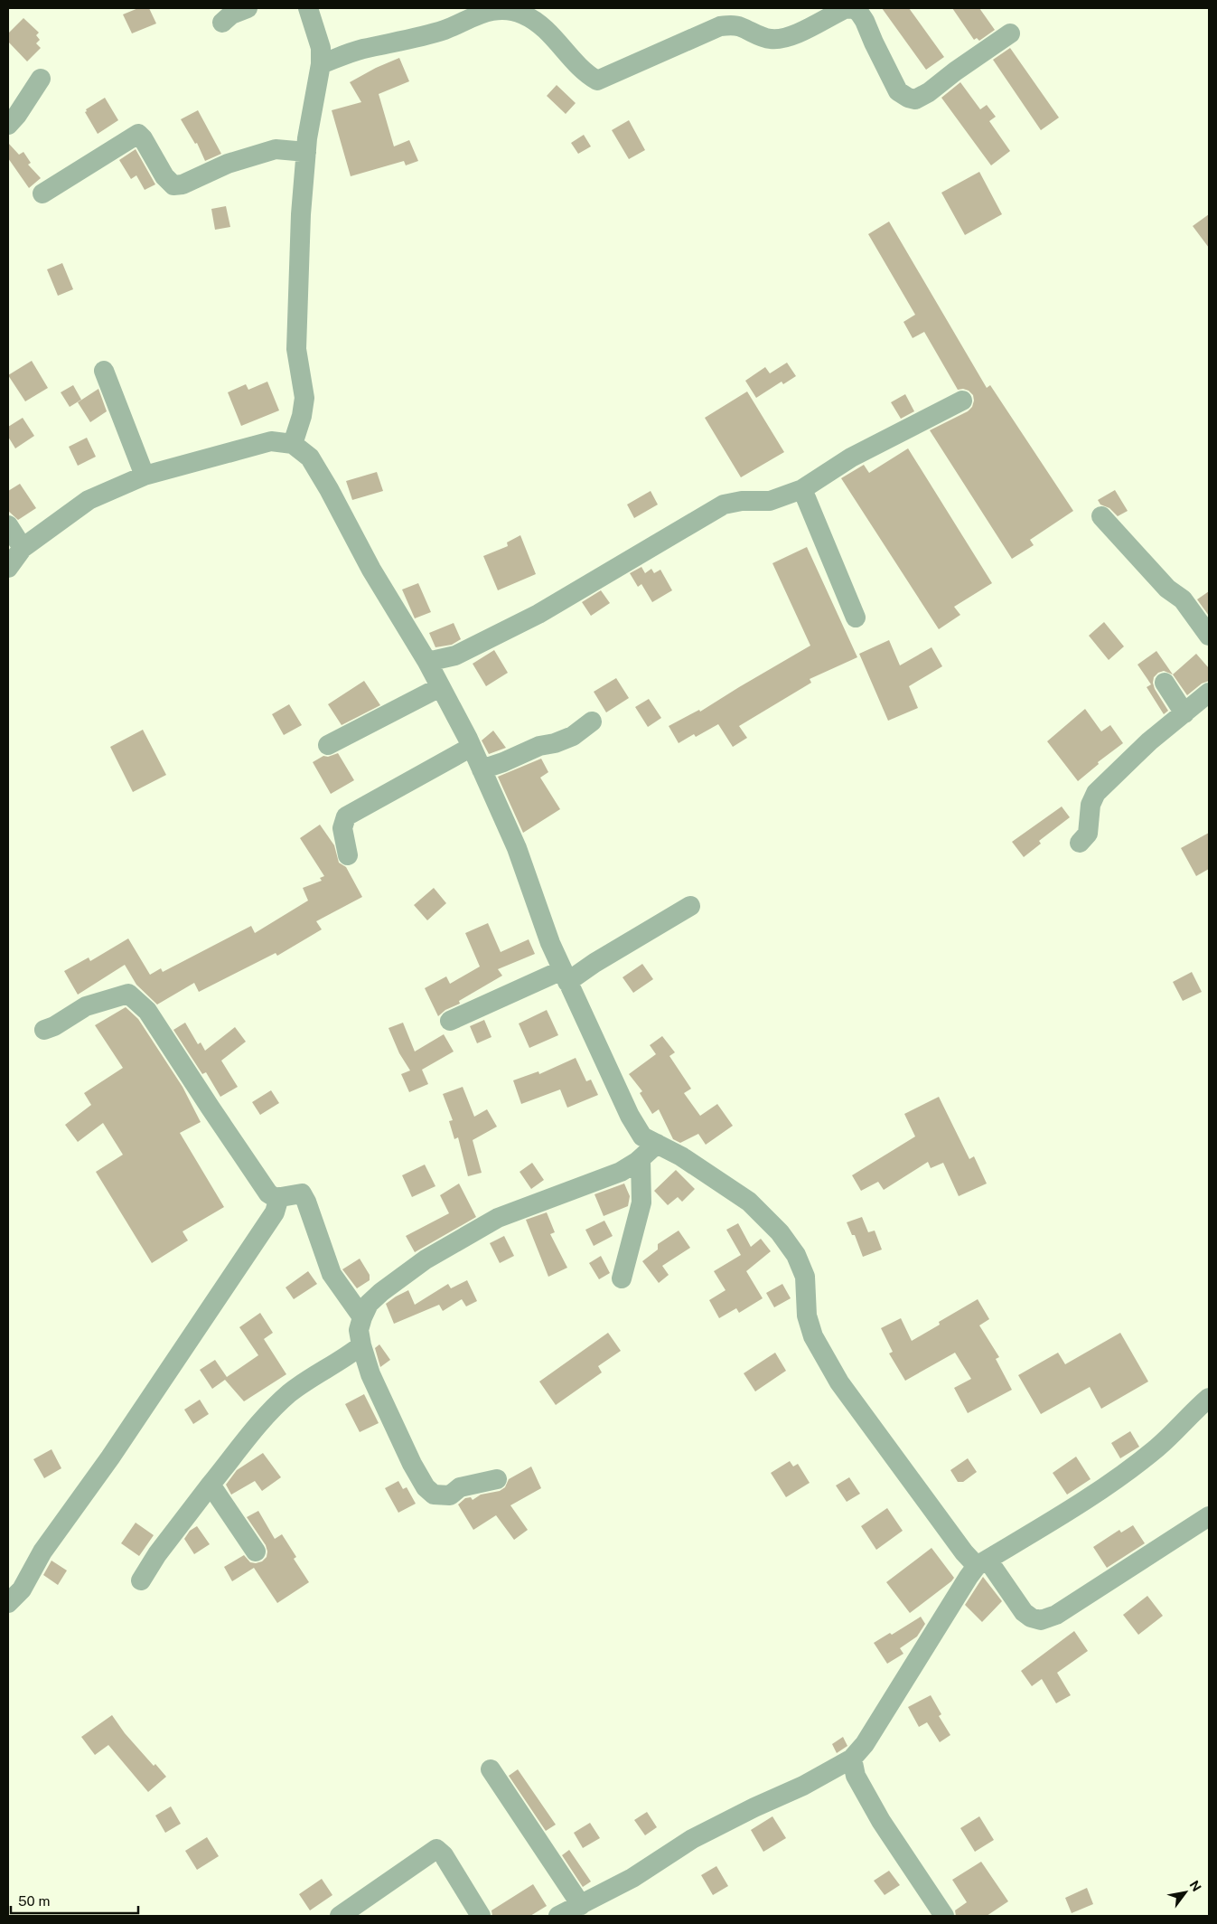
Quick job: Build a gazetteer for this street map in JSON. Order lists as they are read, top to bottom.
{
  "scale_bar": "50 m",
  "north": "top right"
}
